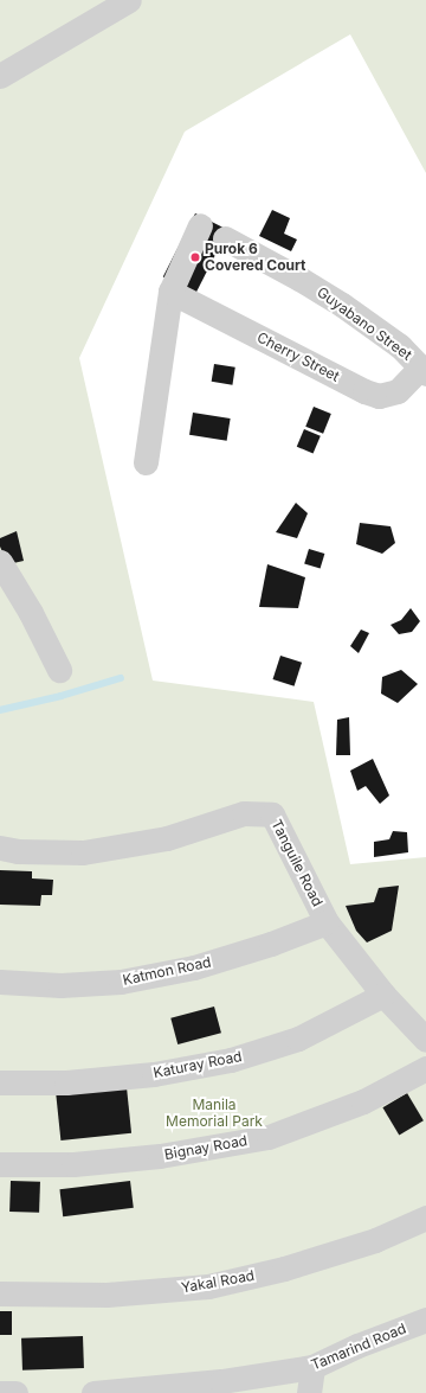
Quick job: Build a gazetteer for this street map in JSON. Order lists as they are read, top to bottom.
{
  "streets": {
    "street": [
      "Guyabano Street",
      "Cherry Street",
      "Tanguile Road",
      "Katmon Road",
      "Katuray Road",
      "Bignay Road",
      "Yakal Road",
      "Tamarind Road"
    ]
  },
  "crossings": [
    ["Guyabano Street", "Cherry Street"],
    ["Tanguile Road", "Katmon Road"],
    ["Tanguile Road", "Katuray Road"]
  ],
  "parks": ["Manila Memorial Park"],
  "places": ["Purok 6 Covered Court"]
}
